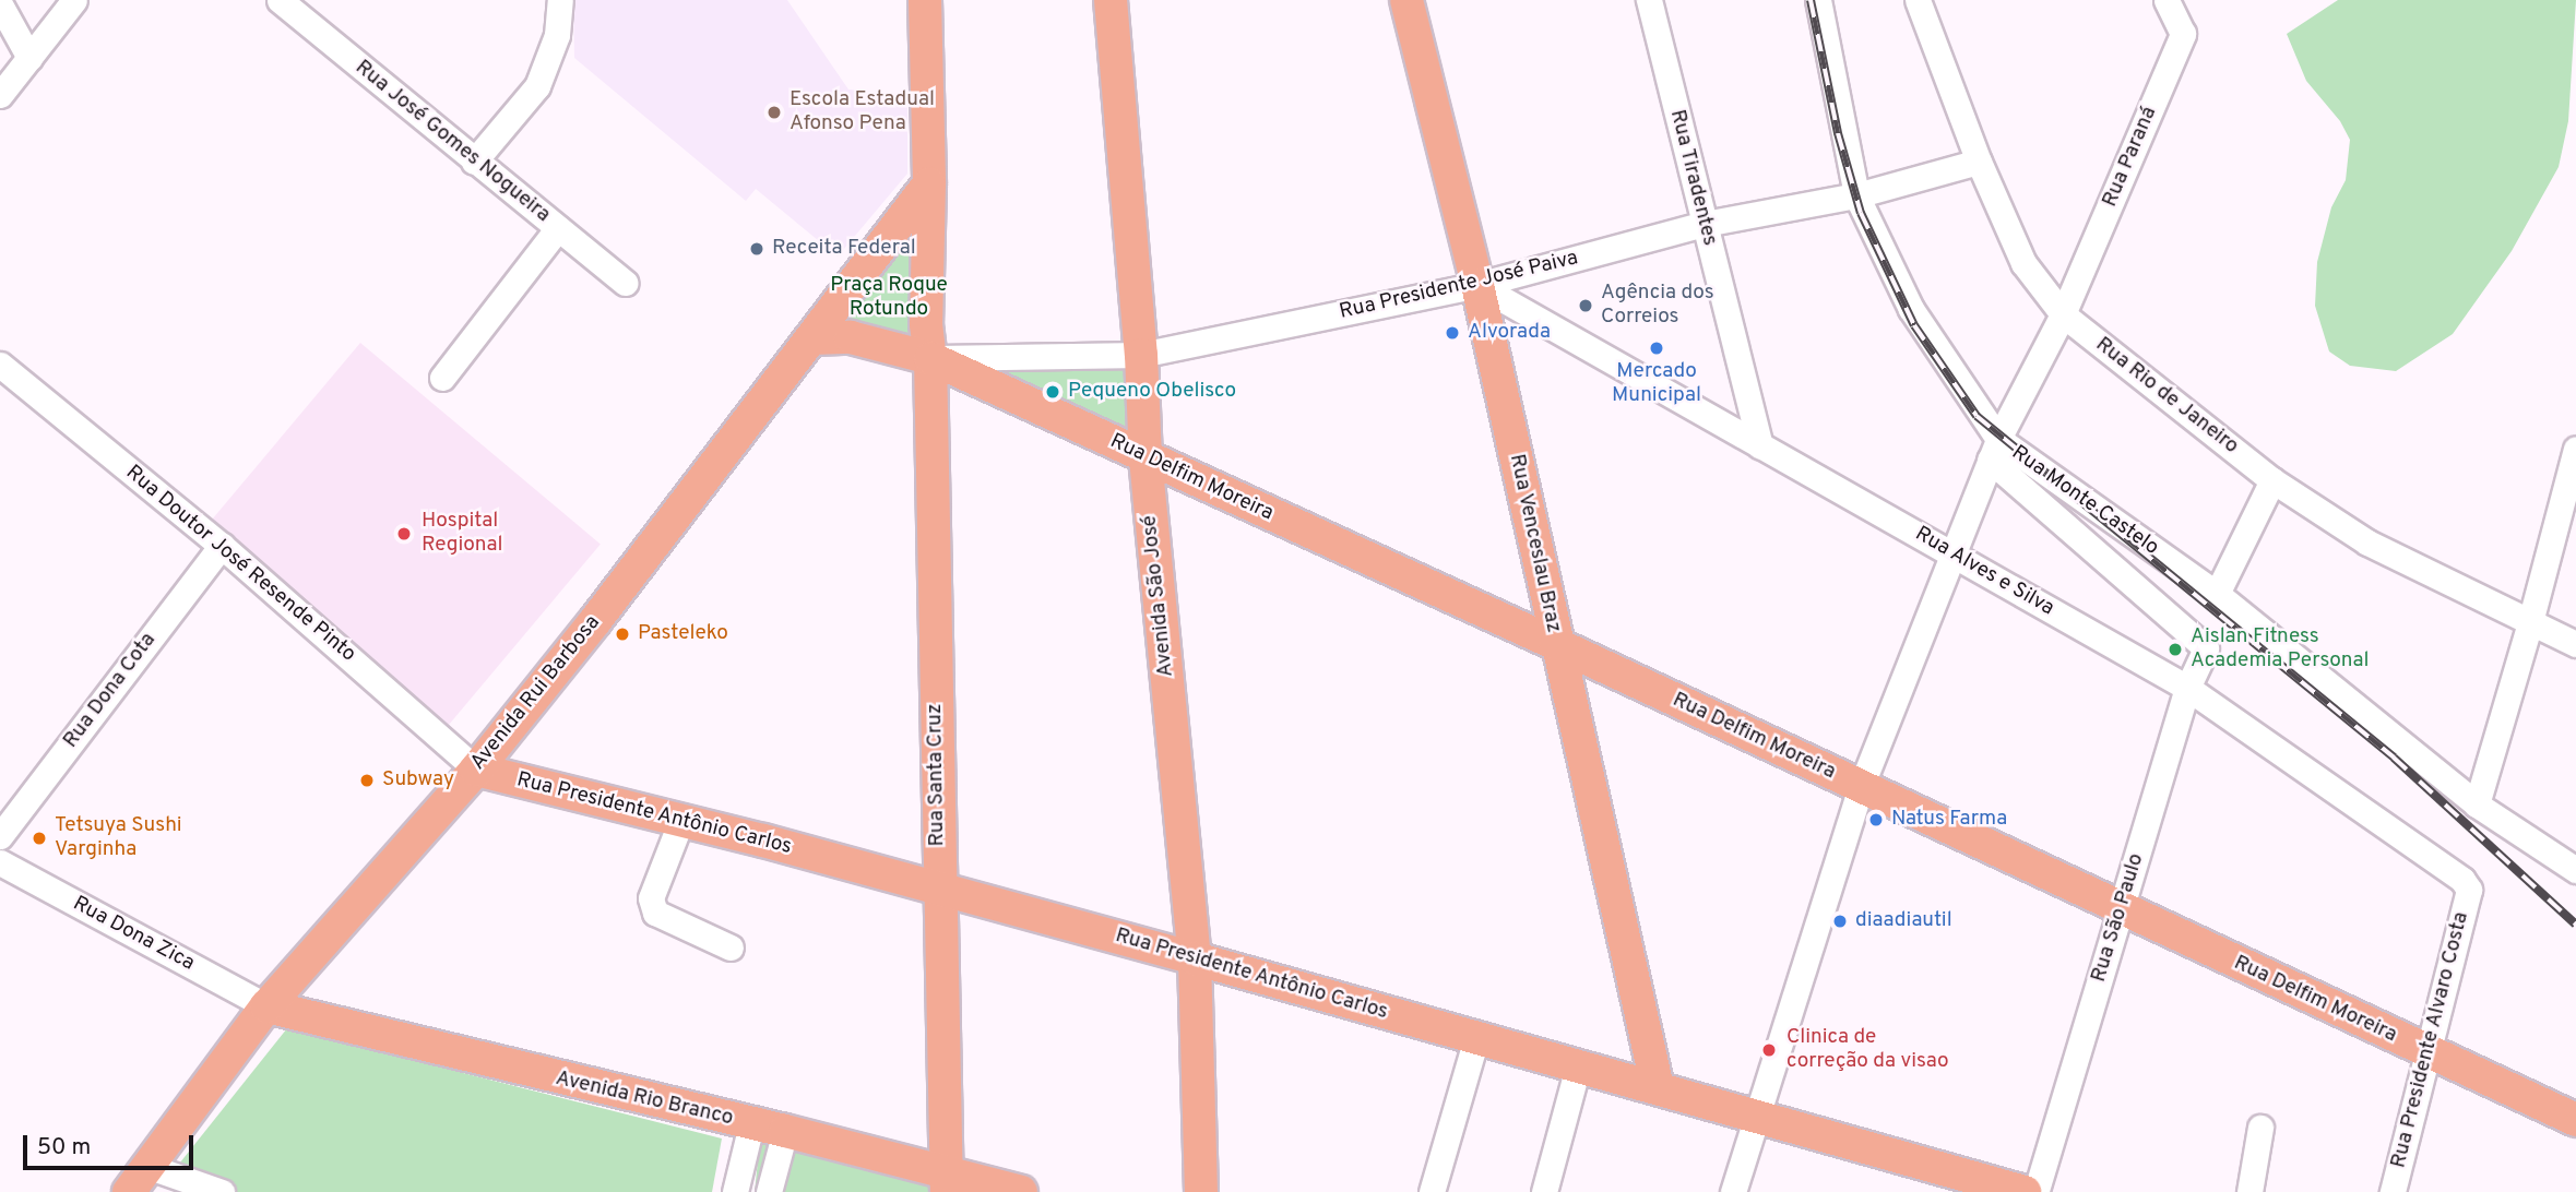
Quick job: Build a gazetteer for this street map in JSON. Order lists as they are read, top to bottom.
{
  "streets": {
    "main road": [
      "Rua Delfim Moreira",
      "Rua Venceslau Braz",
      "Avenida São José",
      "Avenida Rui Barbosa",
      "Rua Santa Cruz",
      "Rua Presidente Antônio Carlos",
      "Avenida Rio Branco"
    ],
    "street": [
      "Rua José Gomes Nogueira",
      "Rua Paraná",
      "Rua Tiradentes",
      "Rua Presidente José Paiva",
      "Rua Rio de Janeiro",
      "Rua Monte Castelo",
      "Rua Doutor José Resende Pinto",
      "Rua Alves e Silva",
      "Rua Dona Cota",
      "Rua São Paulo",
      "Rua Dona Zica",
      "Rua Presidente Alvaro Costa"
    ]
  },
  "crossings": [
    ["Rua Paraná", "Rua Rio de Janeiro"],
    ["Rua Paraná", "Rua Delfim Moreira"],
    ["Rua Paraná", "Rua Monte Castelo"],
    ["Rua Paraná", "Rua Alves e Silva"],
    ["Rua Paraná", "Rua Presidente Antônio Carlos"],
    ["Rua Paraná", "Rua São Paulo"],
    ["Rua Tiradentes", "Rua Presidente José Paiva"],
    ["Rua Tiradentes", "Rua Alves e Silva"],
    ["Rua Presidente José Paiva", "Rua Rio de Janeiro"],
    ["Rua Presidente José Paiva", "Rua Delfim Moreira"],
    ["Rua Presidente José Paiva", "Rua Monte Castelo"],
    ["Rua Presidente José Paiva", "Rua Venceslau Braz"],
    ["Rua Presidente José Paiva", "Rua Alves e Silva"],
    ["Rua Presidente José Paiva", "Avenida São José"],
    ["Rua Presidente José Paiva", "Rua Santa Cruz"],
    ["Rua Delfim Moreira", "Rua Venceslau Braz"],
    ["Rua Delfim Moreira", "Avenida São José"],
    ["Rua Delfim Moreira", "Rua Santa Cruz"],
    ["Rua Delfim Moreira", "Rua São Paulo"],
    ["Rua Delfim Moreira", "Rua Presidente Alvaro Costa"],
    ["Rua Monte Castelo", "Rua São Paulo"],
    ["Rua Venceslau Braz", "Rua Alves e Silva"],
    ["Rua Venceslau Braz", "Rua Presidente Antônio Carlos"],
    ["Rua Doutor José Resende Pinto", "Rua Dona Cota"],
    ["Rua Doutor José Resende Pinto", "Avenida Rui Barbosa"],
    ["Rua Doutor José Resende Pinto", "Rua Presidente Antônio Carlos"],
    ["Rua Alves e Silva", "Rua São Paulo"],
    ["Rua Alves e Silva", "Rua Presidente Alvaro Costa"],
    ["Avenida São José", "Rua Presidente Antônio Carlos"],
    ["Avenida Rui Barbosa", "Rua Presidente Antônio Carlos"],
    ["Avenida Rui Barbosa", "Rua Dona Zica"],
    ["Avenida Rui Barbosa", "Avenida Rio Branco"],
    ["Rua Santa Cruz", "Rua Presidente Antônio Carlos"],
    ["Rua Santa Cruz", "Avenida Rio Branco"],
    ["Rua Dona Zica", "Avenida Rio Branco"]
  ],
  "parks": ["Praça Roque Rotundo"],
  "places": [
    "Escola Estadual Afonso Pena",
    "Receita Federal",
    "Agência dos Correios",
    "Alvorada",
    "Mercado Municipal",
    "Pequeno Obelisco",
    "Hospital Regional",
    "Pasteleko",
    "Aislan Fitness Academia Personal",
    "Subway",
    "Natus Farma",
    "Tetsuya Sushi Varginha",
    "diaadiautil",
    "Clinica de correção da visao"
  ],
  "scale_bar": "50 m"
}
